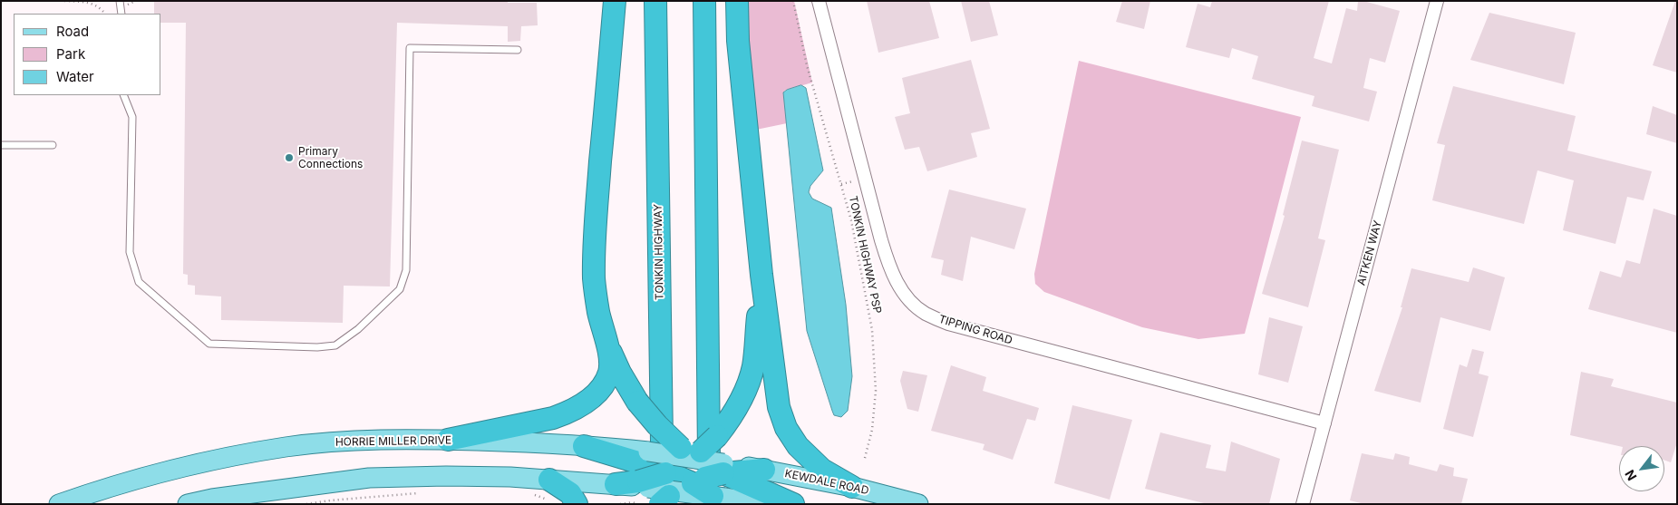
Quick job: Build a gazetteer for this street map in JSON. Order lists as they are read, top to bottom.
{
  "streets": {
    "highway": ["TONKIN HIGHWAY"],
    "main road": ["HORRIE MILLER DRIVE", "KEWDALE ROAD"],
    "street": ["AITKEN WAY", "TIPPING ROAD"],
    "path": ["TONKIN HIGHWAY PSP"]
  },
  "crossings": [
    ["AITKEN WAY", "TIPPING ROAD"]
  ],
  "places": ["Primary Connections"],
  "legend": ["Road", "Park", "Water"],
  "north": "bottom left"
}
